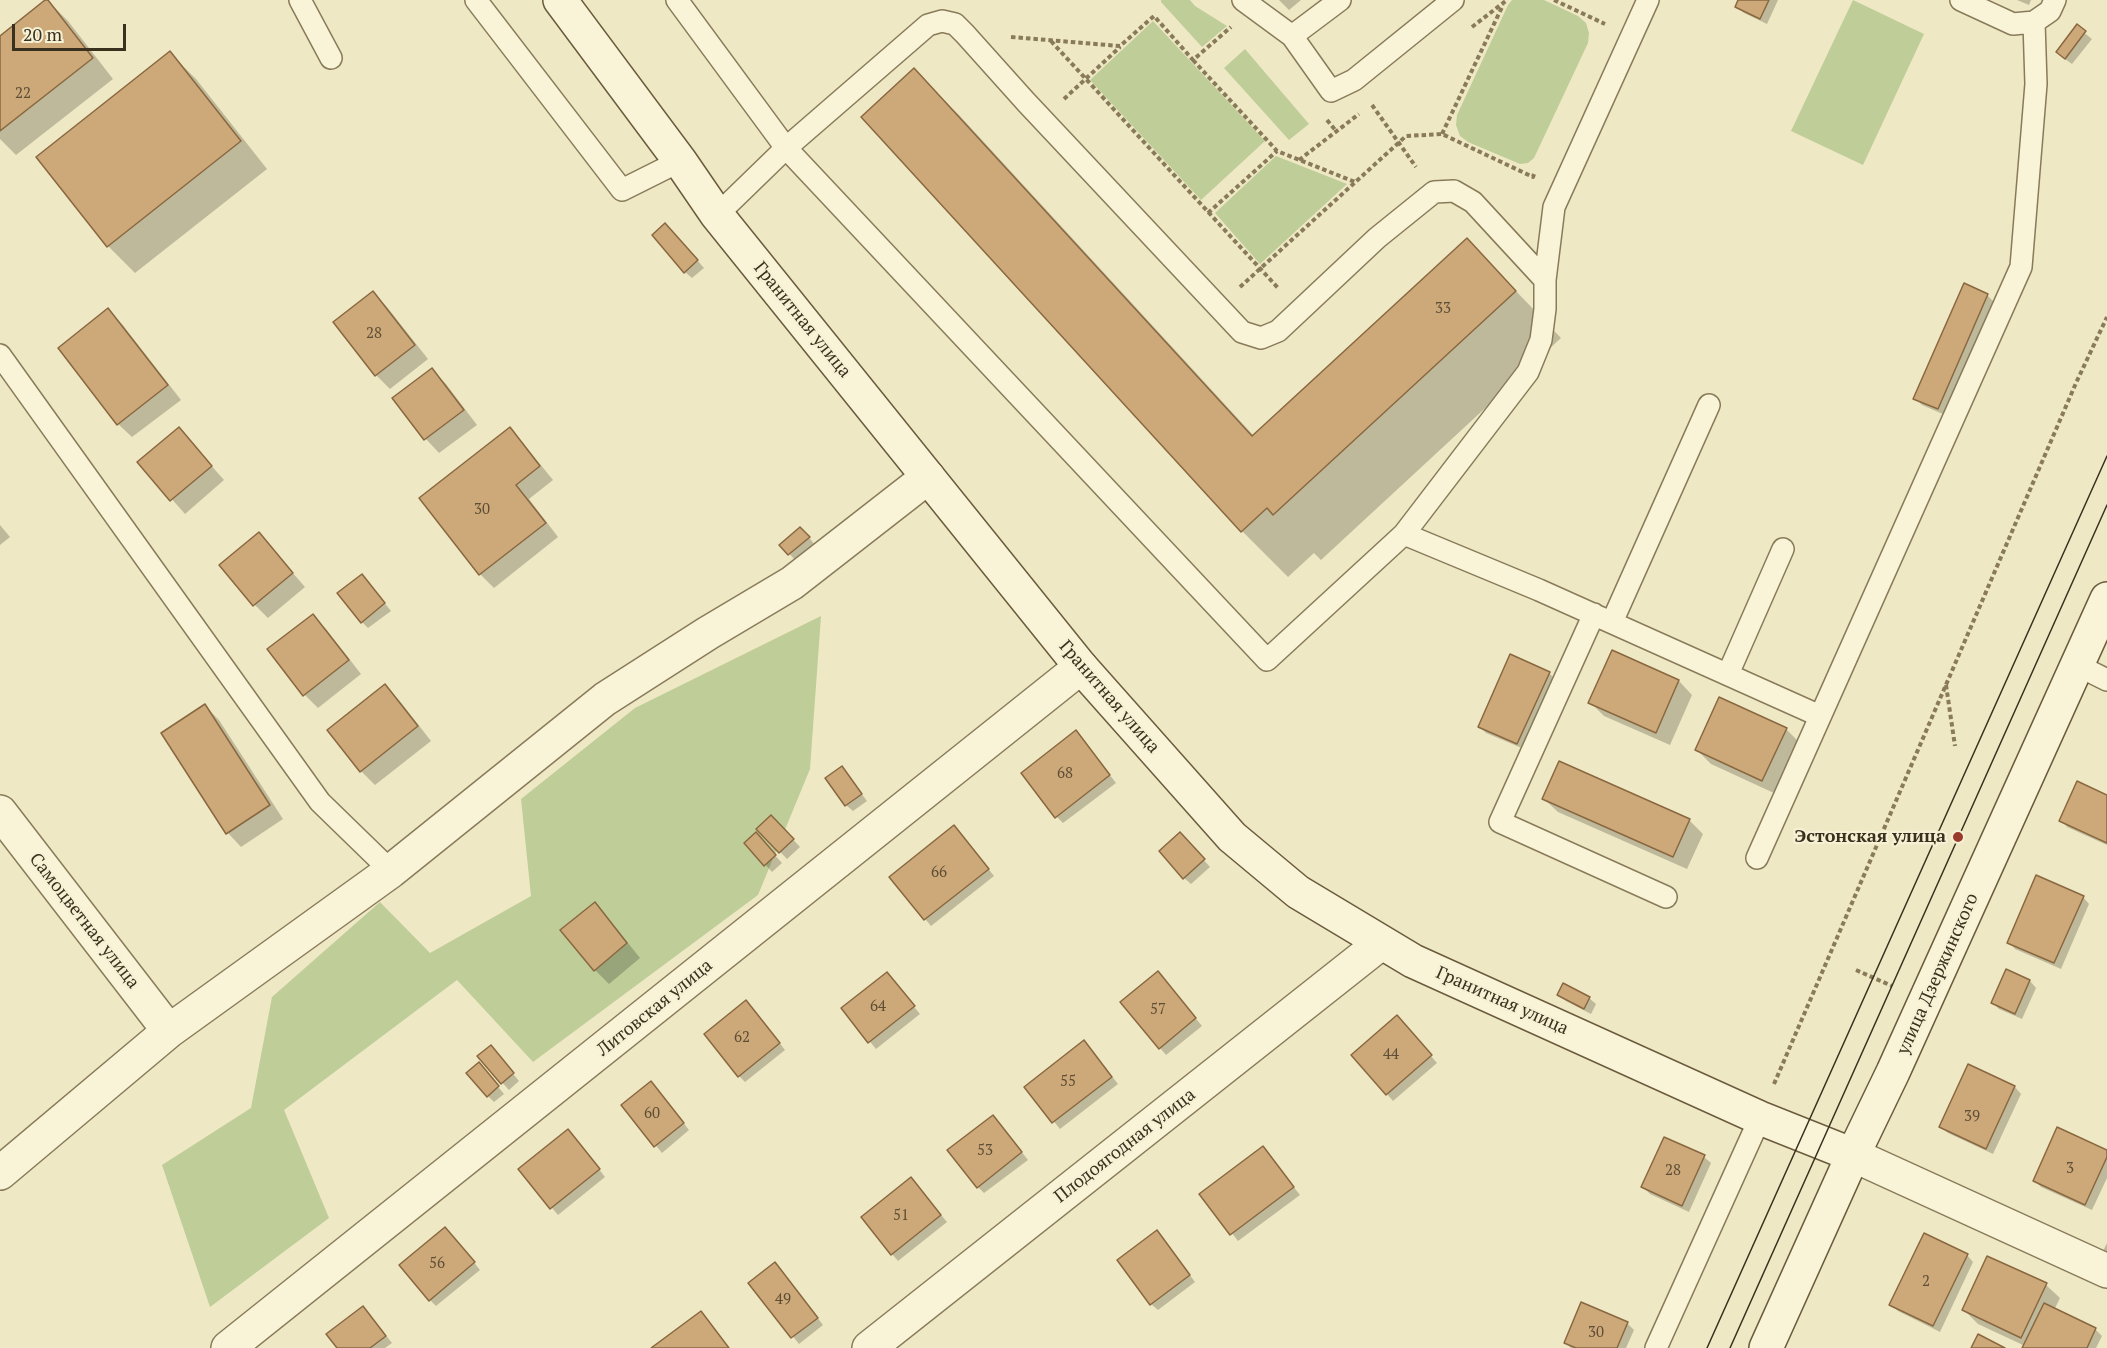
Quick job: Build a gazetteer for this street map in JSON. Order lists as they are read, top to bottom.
{
  "streets": {
    "street": [
      "Гранитная улица",
      "Самоцветная улица",
      "улица Дзержинского",
      "Литовская улица",
      "Плодоягодная улица"
    ]
  },
  "crossings": [
    ["Гранитная улица", "улица Дзержинского"],
    ["Гранитная улица", "Литовская улица"],
    ["Гранитная улица", "Плодоягодная улица"]
  ],
  "places": ["Эстонская улица"],
  "house_numbers": [
    "22",
    "33",
    "28",
    "30",
    "68",
    "66",
    "64",
    "57",
    "62",
    "44",
    "55",
    "60",
    "39",
    "53",
    "3",
    "28",
    "51",
    "56",
    "2",
    "49",
    "30"
  ],
  "scale_bar": "20 m"
}
